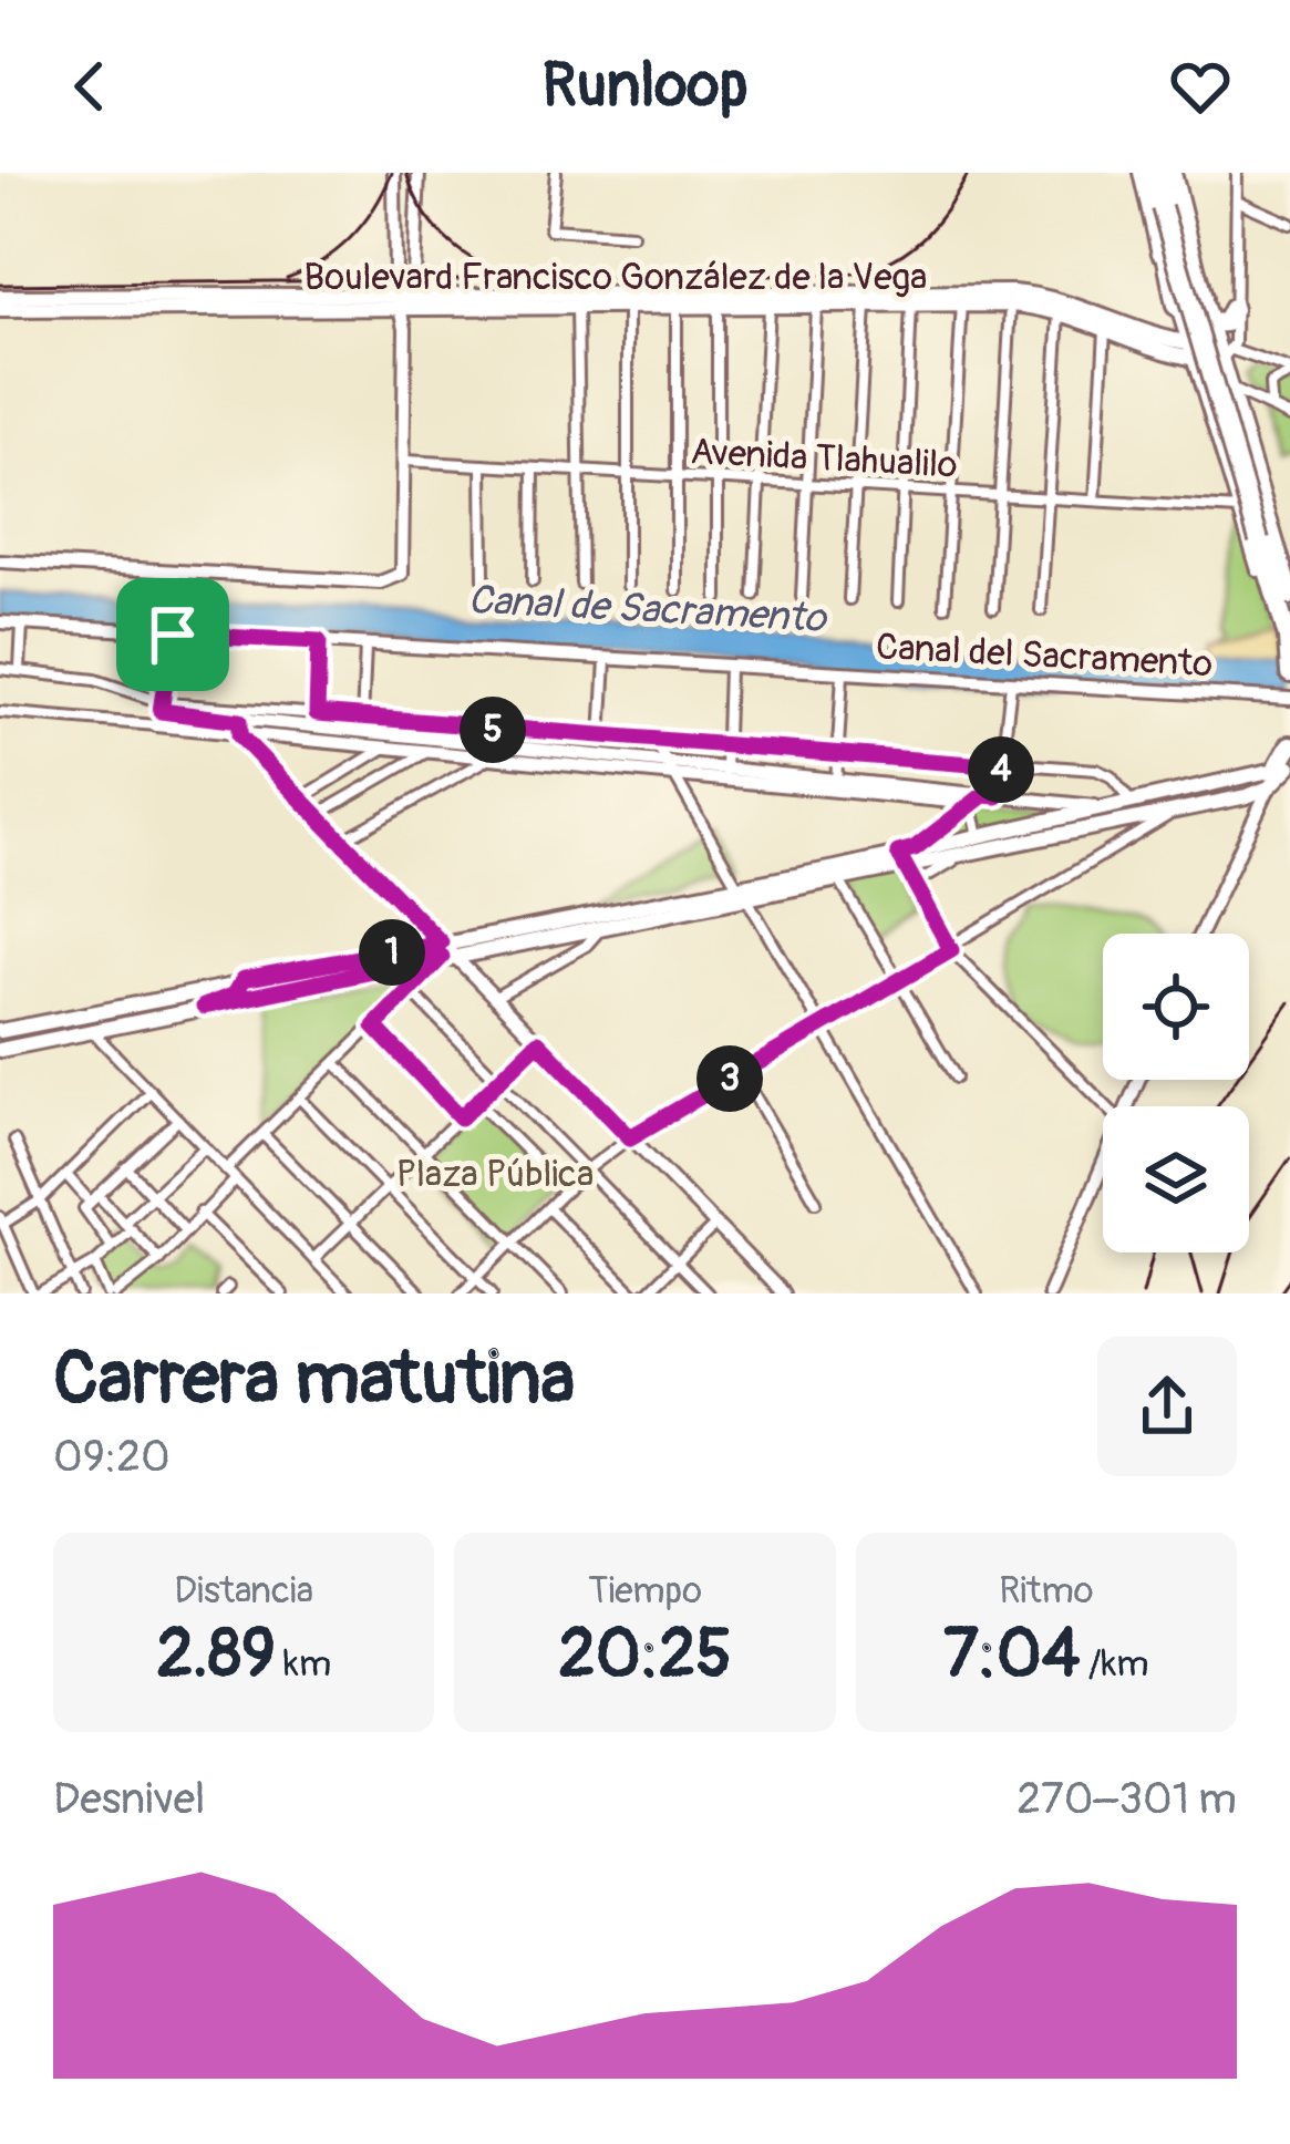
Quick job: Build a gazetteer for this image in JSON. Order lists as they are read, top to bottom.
{
  "streets": {
    "main road": ["Boulevard Francisco González de la Vega"],
    "street": ["Avenida Tlahualilo", "Canal del Sacramento"]
  },
  "water": ["Canal de Sacramento"],
  "parks": ["Plaza Pública"],
  "page": {
    "header": "Runloop",
    "pins": [
      "5",
      "4",
      "1",
      "3"
    ],
    "heading": ["Carrera matutina", "09:20"],
    "stats": [
      ["Distancia", "2.89 km"],
      ["Tiempo", "20:25"],
      ["Ritmo", "7:04 /km"]
    ],
    "chart": ["Desnivel", "270–301 m"]
  }
}
